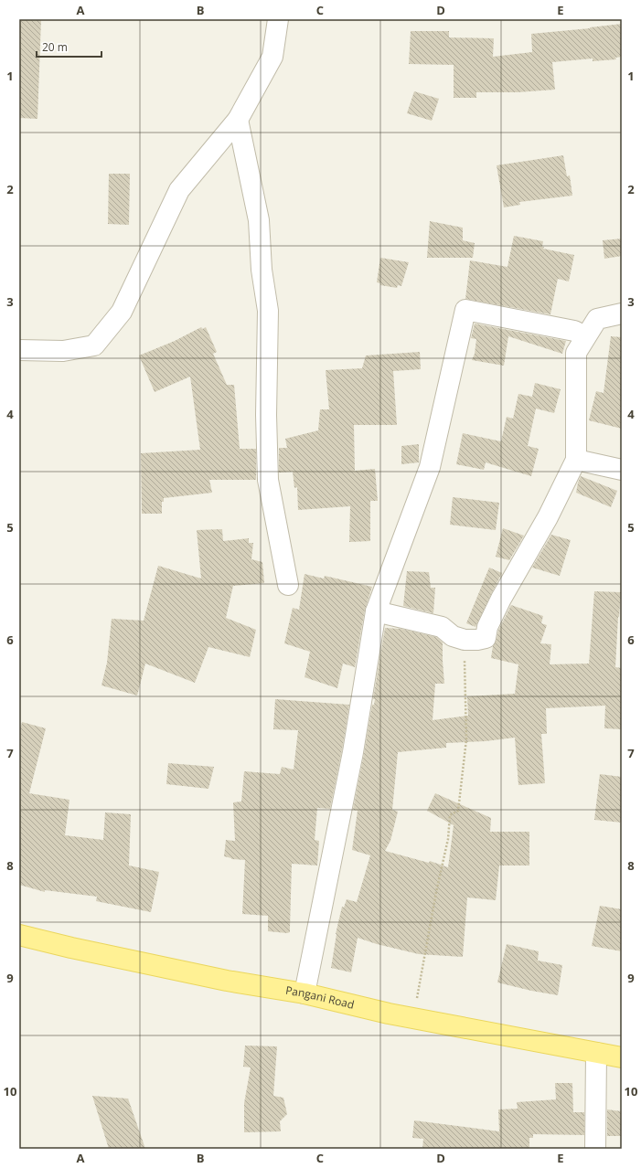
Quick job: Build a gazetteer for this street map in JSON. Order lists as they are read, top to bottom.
{
  "streets": {
    "main road": ["Pangani Road"]
  },
  "scale_bar": "20 m",
  "grid": {
    "columns": [
      "A",
      "B",
      "C",
      "D",
      "E"
    ],
    "rows": [
      "1",
      "2",
      "3",
      "4",
      "5",
      "6",
      "7",
      "8",
      "9",
      "10"
    ]
  }
}
